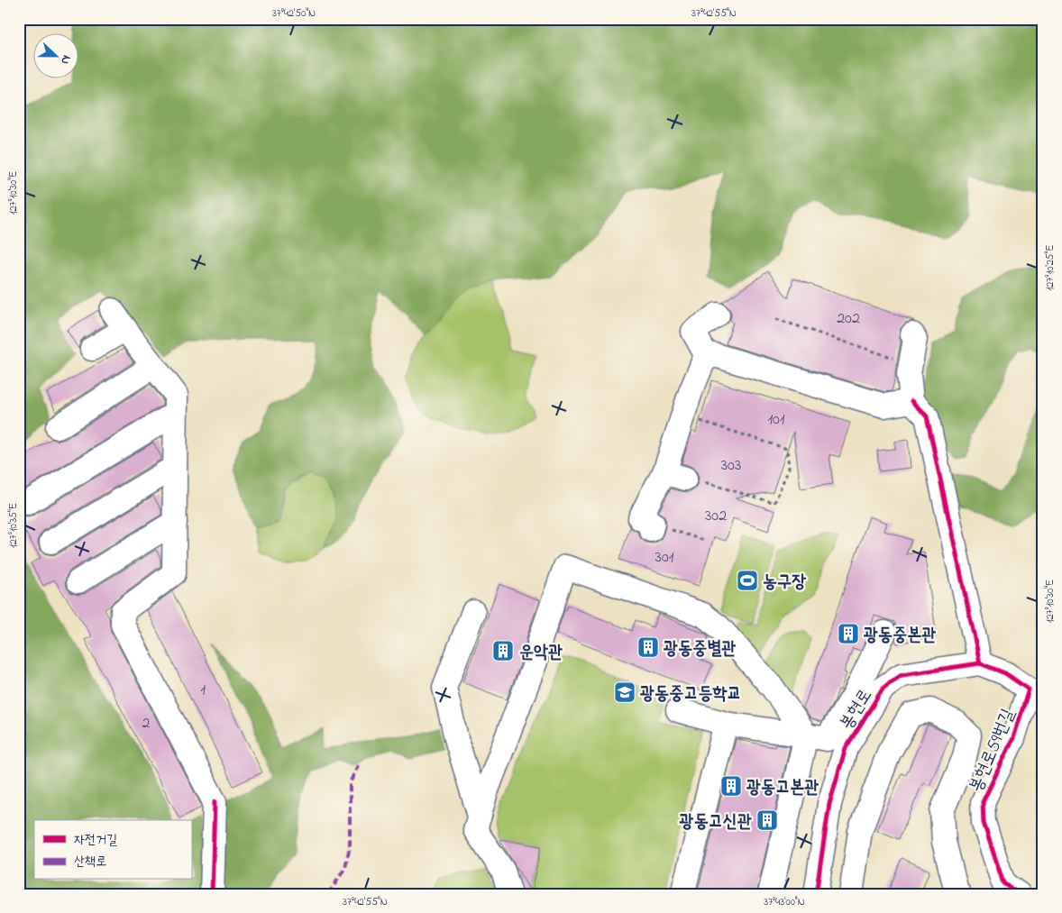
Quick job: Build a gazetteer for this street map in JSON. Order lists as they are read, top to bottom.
{
  "streets": {
    "street": ["봉현로", "봉현로59번길"]
  },
  "crossings": [
    ["봉현로", "봉현로59번길"]
  ],
  "places": {
    "sports": ["농구장"],
    "building": [
      "광동중본관",
      "광동중별관",
      "운악관",
      "광동고본관",
      "광동고신관"
    ],
    "school or university": ["광동중고등학교"]
  },
  "house_numbers": [
    "202",
    "101",
    "303",
    "302",
    "301",
    "1",
    "2"
  ],
  "legend": ["자전거길", "산책로"],
  "north": "right",
  "coordinates": [
    "37°42'50\"N",
    "37°42'55\"N",
    "127°10'30\"E",
    "127°10'25\"E",
    "127°10'35\"E",
    "37°43'00\"N"
  ]
}
